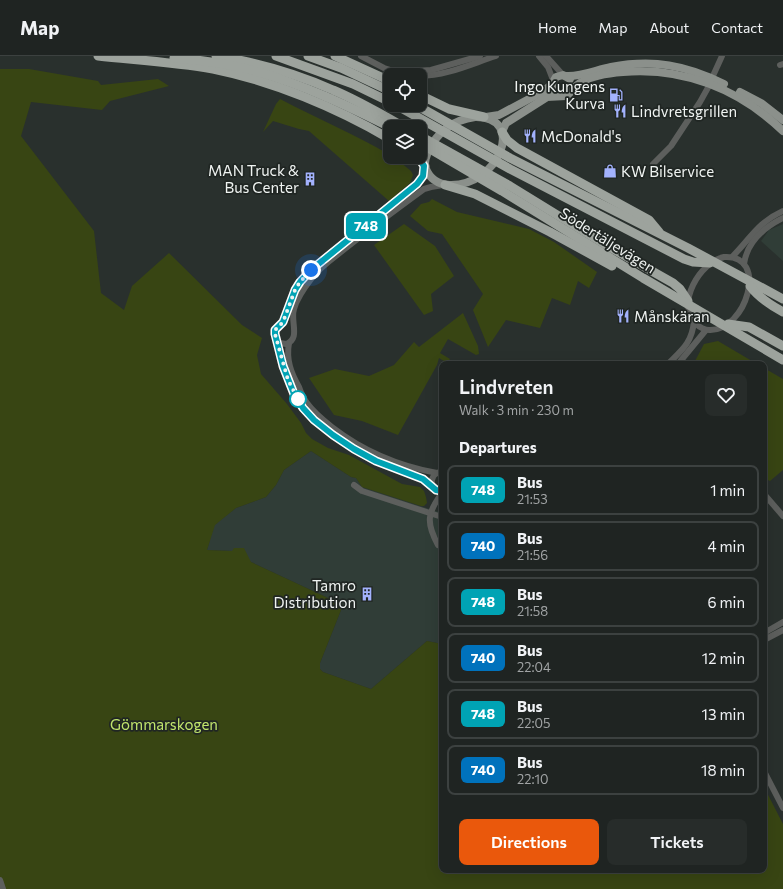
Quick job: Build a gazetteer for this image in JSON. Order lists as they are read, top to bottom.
{
  "streets": {
    "highway": ["Södertäljevägen"]
  },
  "parks": ["Gömmarskogen"],
  "places": {
    "fuel station": ["Ingo Kungens Kurva"],
    "restaurant": ["Lindvretsgrillen", "McDonald's", "Månskäran"],
    "shop": ["KW Bilservice"],
    "building": ["MAN Truck & Bus Center", "Tamro Distribution"]
  },
  "lines": ["bus line 748"],
  "page": {
    "header": "Map",
    "nav": [
      "Home",
      "Map",
      "About",
      "Contact"
    ],
    "on_map": "748",
    "heading": [
      ["Lindvreten", "Walk · 3 min · 230 m"],
      "Departures"
    ],
    "list": [
      {
        "mark": "748",
        "name": "Bus",
        "note": "21:53",
        "value": "1 min"
      },
      {
        "mark": "740",
        "name": "Bus",
        "note": "21:56",
        "value": "4 min"
      },
      {
        "mark": "748",
        "name": "Bus",
        "note": "21:58",
        "value": "6 min"
      },
      {
        "mark": "740",
        "name": "Bus",
        "note": "22:04",
        "value": "12 min"
      },
      {
        "mark": "748",
        "name": "Bus",
        "note": "22:05",
        "value": "13 min"
      },
      {
        "mark": "740",
        "name": "Bus",
        "note": "22:10",
        "value": "18 min"
      }
    ],
    "buttons": ["Directions", "Tickets"]
  }
}
